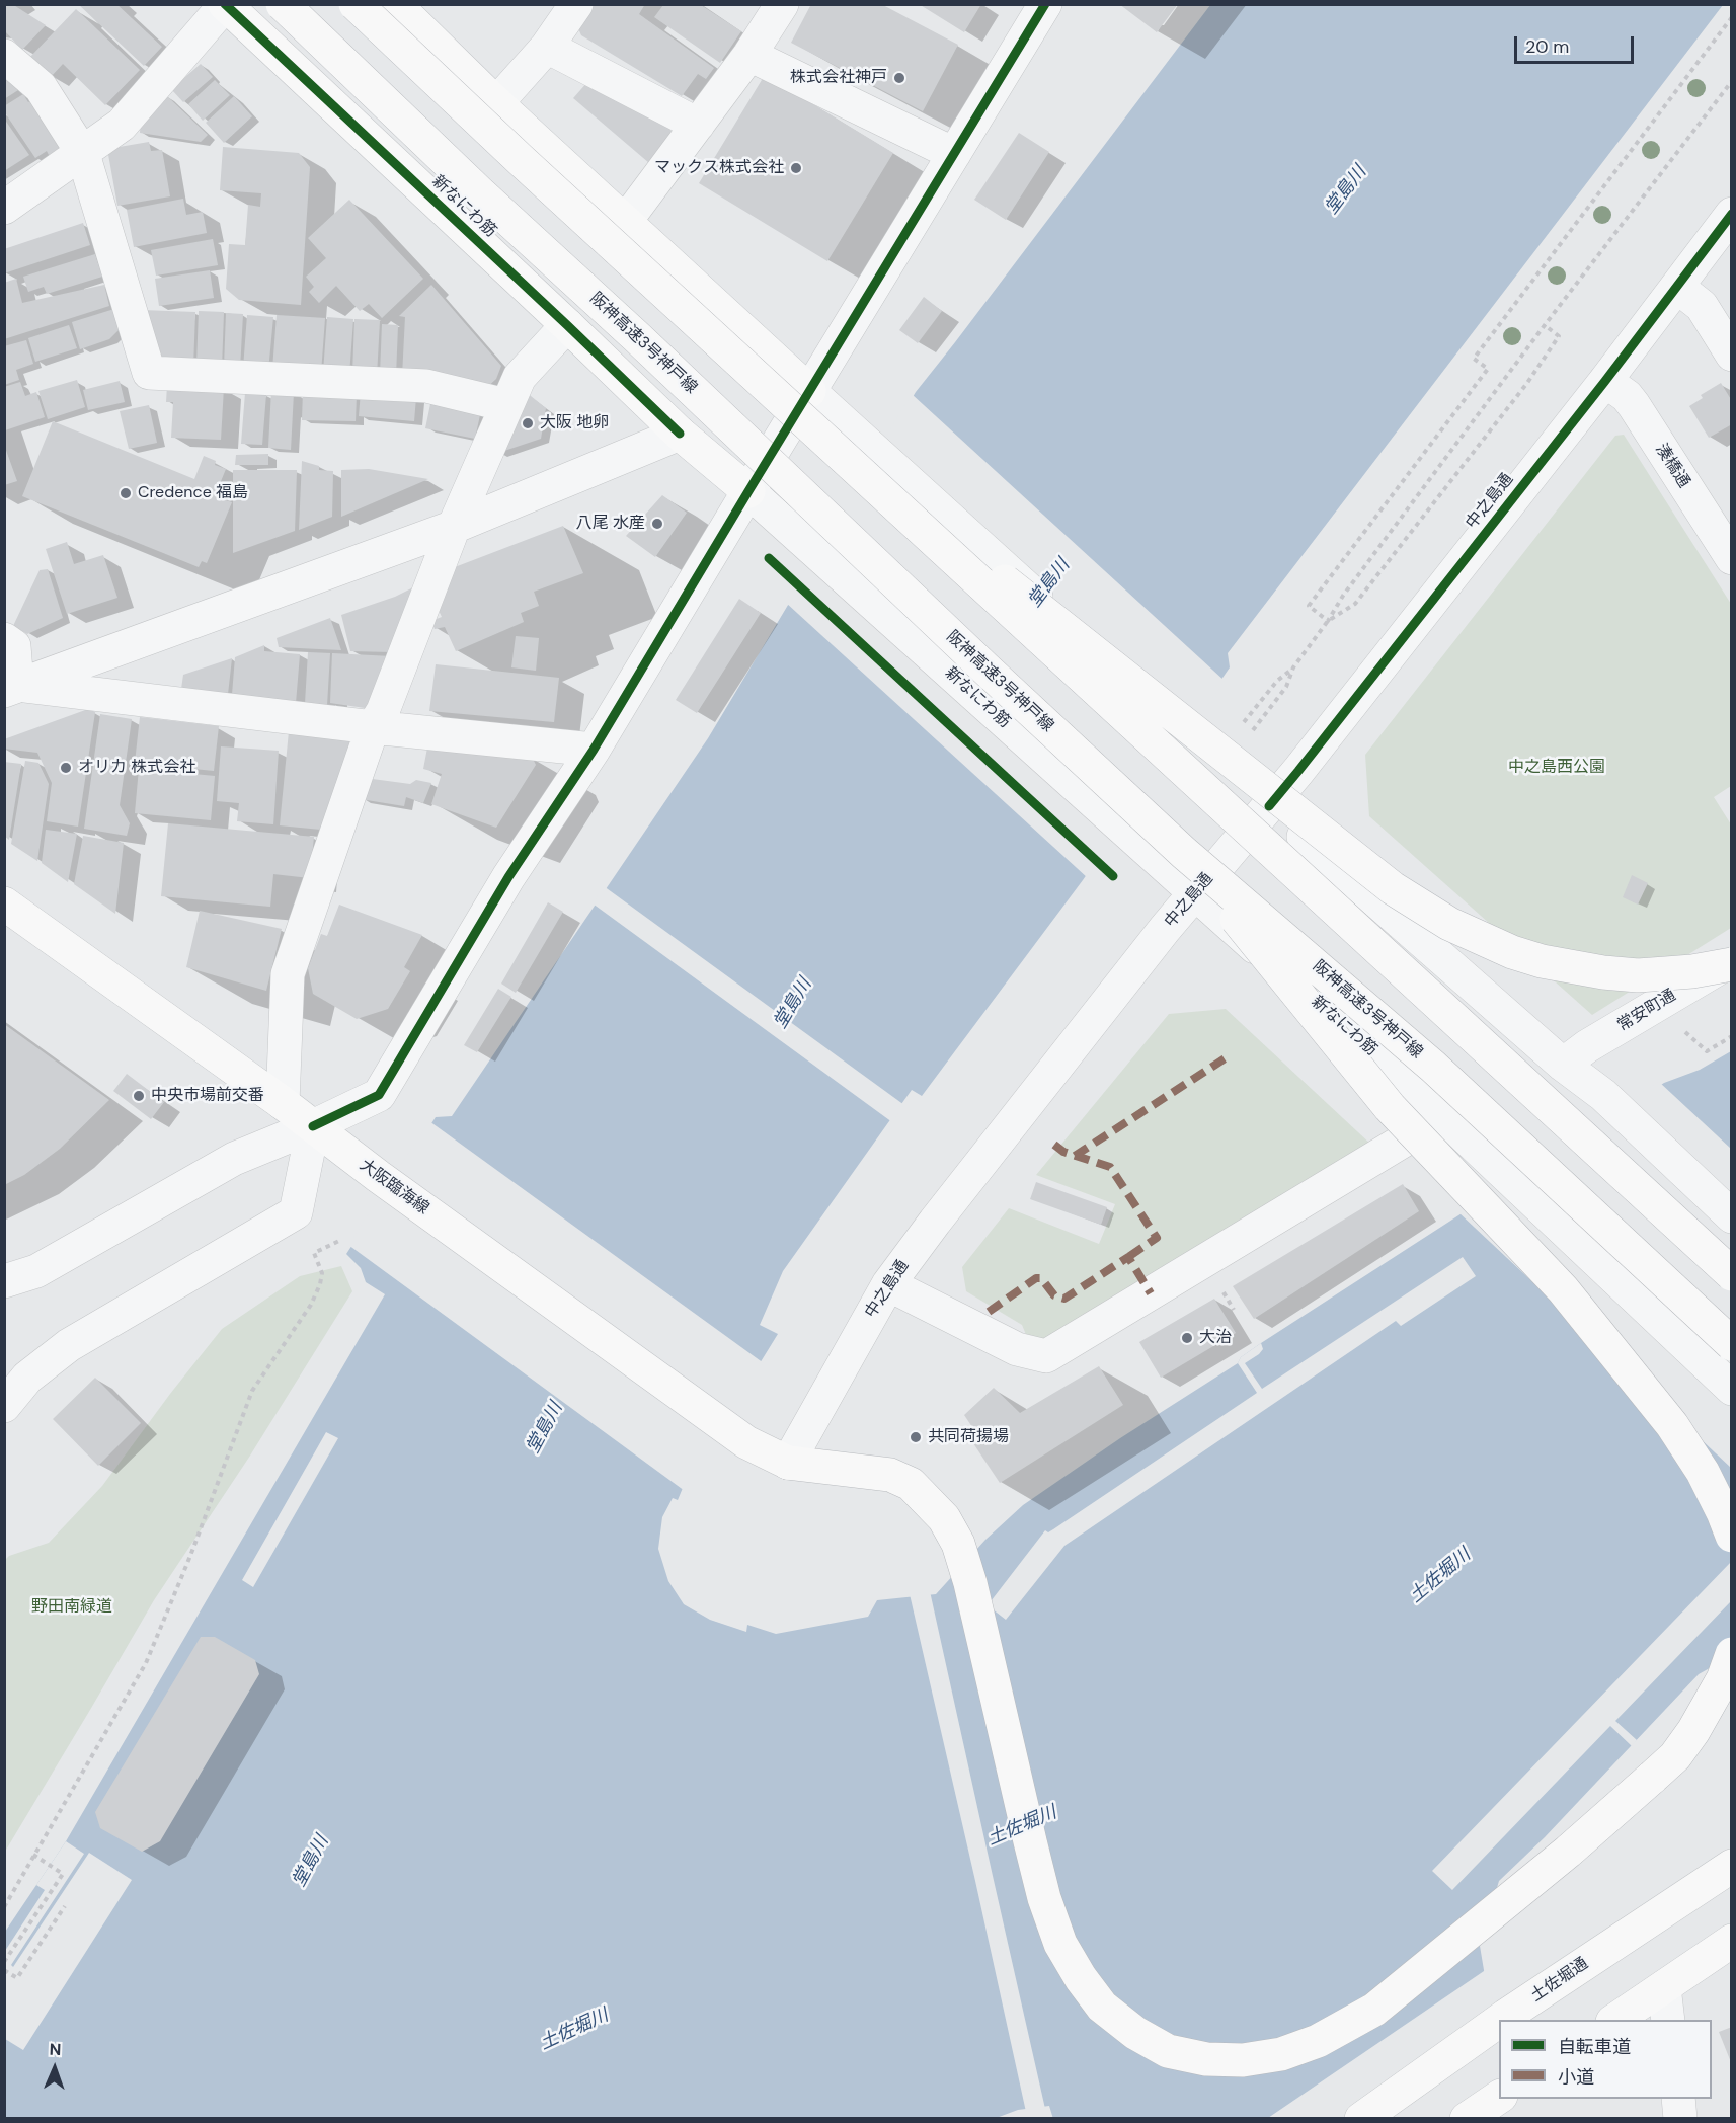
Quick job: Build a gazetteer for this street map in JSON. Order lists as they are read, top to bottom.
{
  "streets": {
    "main road": [
      "新なにわ筋",
      "阪神高速3号神戸線",
      "大阪臨海線",
      "土佐堀通"
    ],
    "street": ["湊橋通", "中之島通", "常安町通"]
  },
  "crossings": [
    ["新なにわ筋", "中之島通"],
    ["湊橋通", "中之島通"],
    ["中之島通", "大阪臨海線"]
  ],
  "water": ["堂島川", "土佐堀川"],
  "parks": ["中之島西公園", "野田南緑道"],
  "places": [
    "株式会社神戸",
    "マックス株式会社",
    "大阪 地卵",
    "Credence 福島",
    "八尾 水産",
    "オリカ 株式会社",
    "中央市場前交番",
    "大治",
    "共同荷揚場"
  ],
  "legend": ["自転車道", "小道"],
  "scale_bar": "20 m",
  "north": "top"
}
